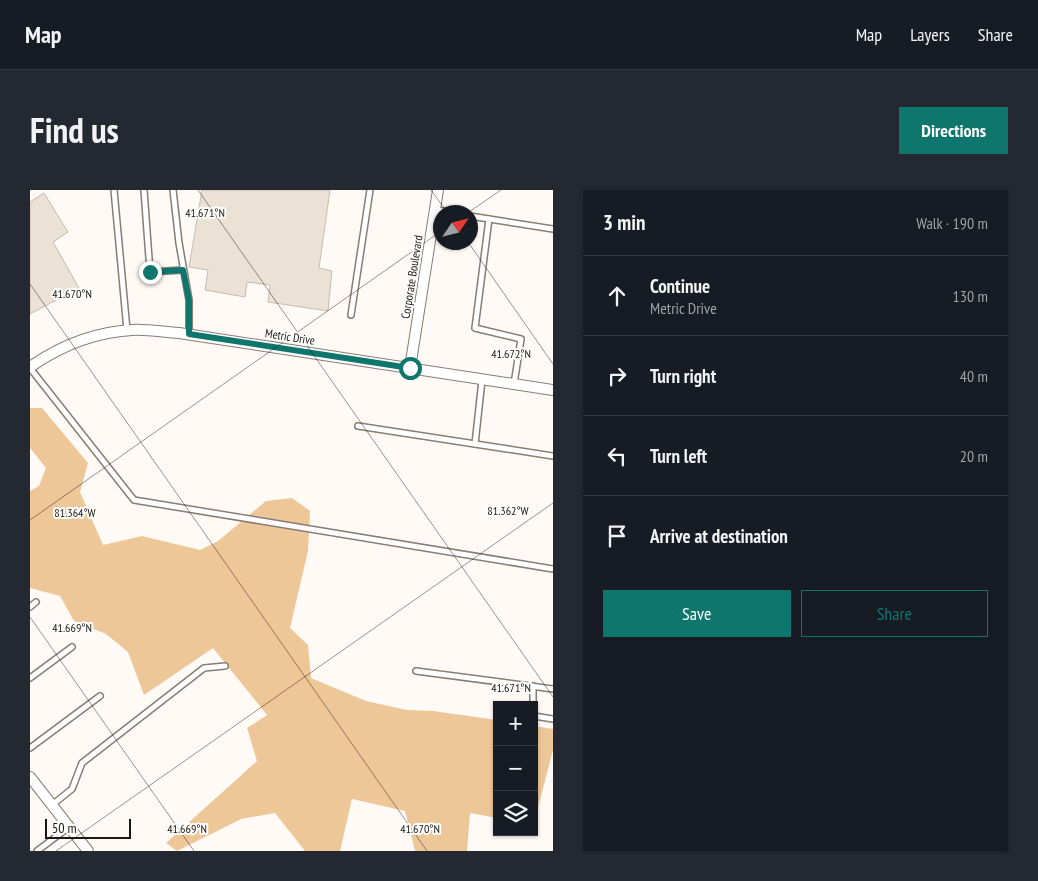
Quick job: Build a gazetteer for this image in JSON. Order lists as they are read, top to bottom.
{
  "streets": {
    "street": ["Corporate Boulevard", "Metric Drive"]
  },
  "crossings": [
    ["Corporate Boulevard", "Metric Drive"]
  ],
  "scale_bar": "50 m",
  "north": "top right",
  "page": {
    "header": "Map",
    "nav": ["Map", "Layers", "Share"],
    "title": "Find us",
    "buttons": [
      "Directions",
      ["Save", "Share"]
    ],
    "heading": ["3 min", "Walk · 190 m"],
    "list": [
      ["Continue", "Metric Drive", "130 m"],
      ["Turn right", "40 m"],
      ["Turn left", "20 m"],
      "Arrive at destination"
    ],
    "map_buttons": ["+", "−"],
    "scale": "50 m"
  },
  "coordinates": [
    "41.671°N",
    "41.670°N",
    "41.672°N",
    "81.362°W",
    "81.364°W",
    "41.669°N"
  ]
}
